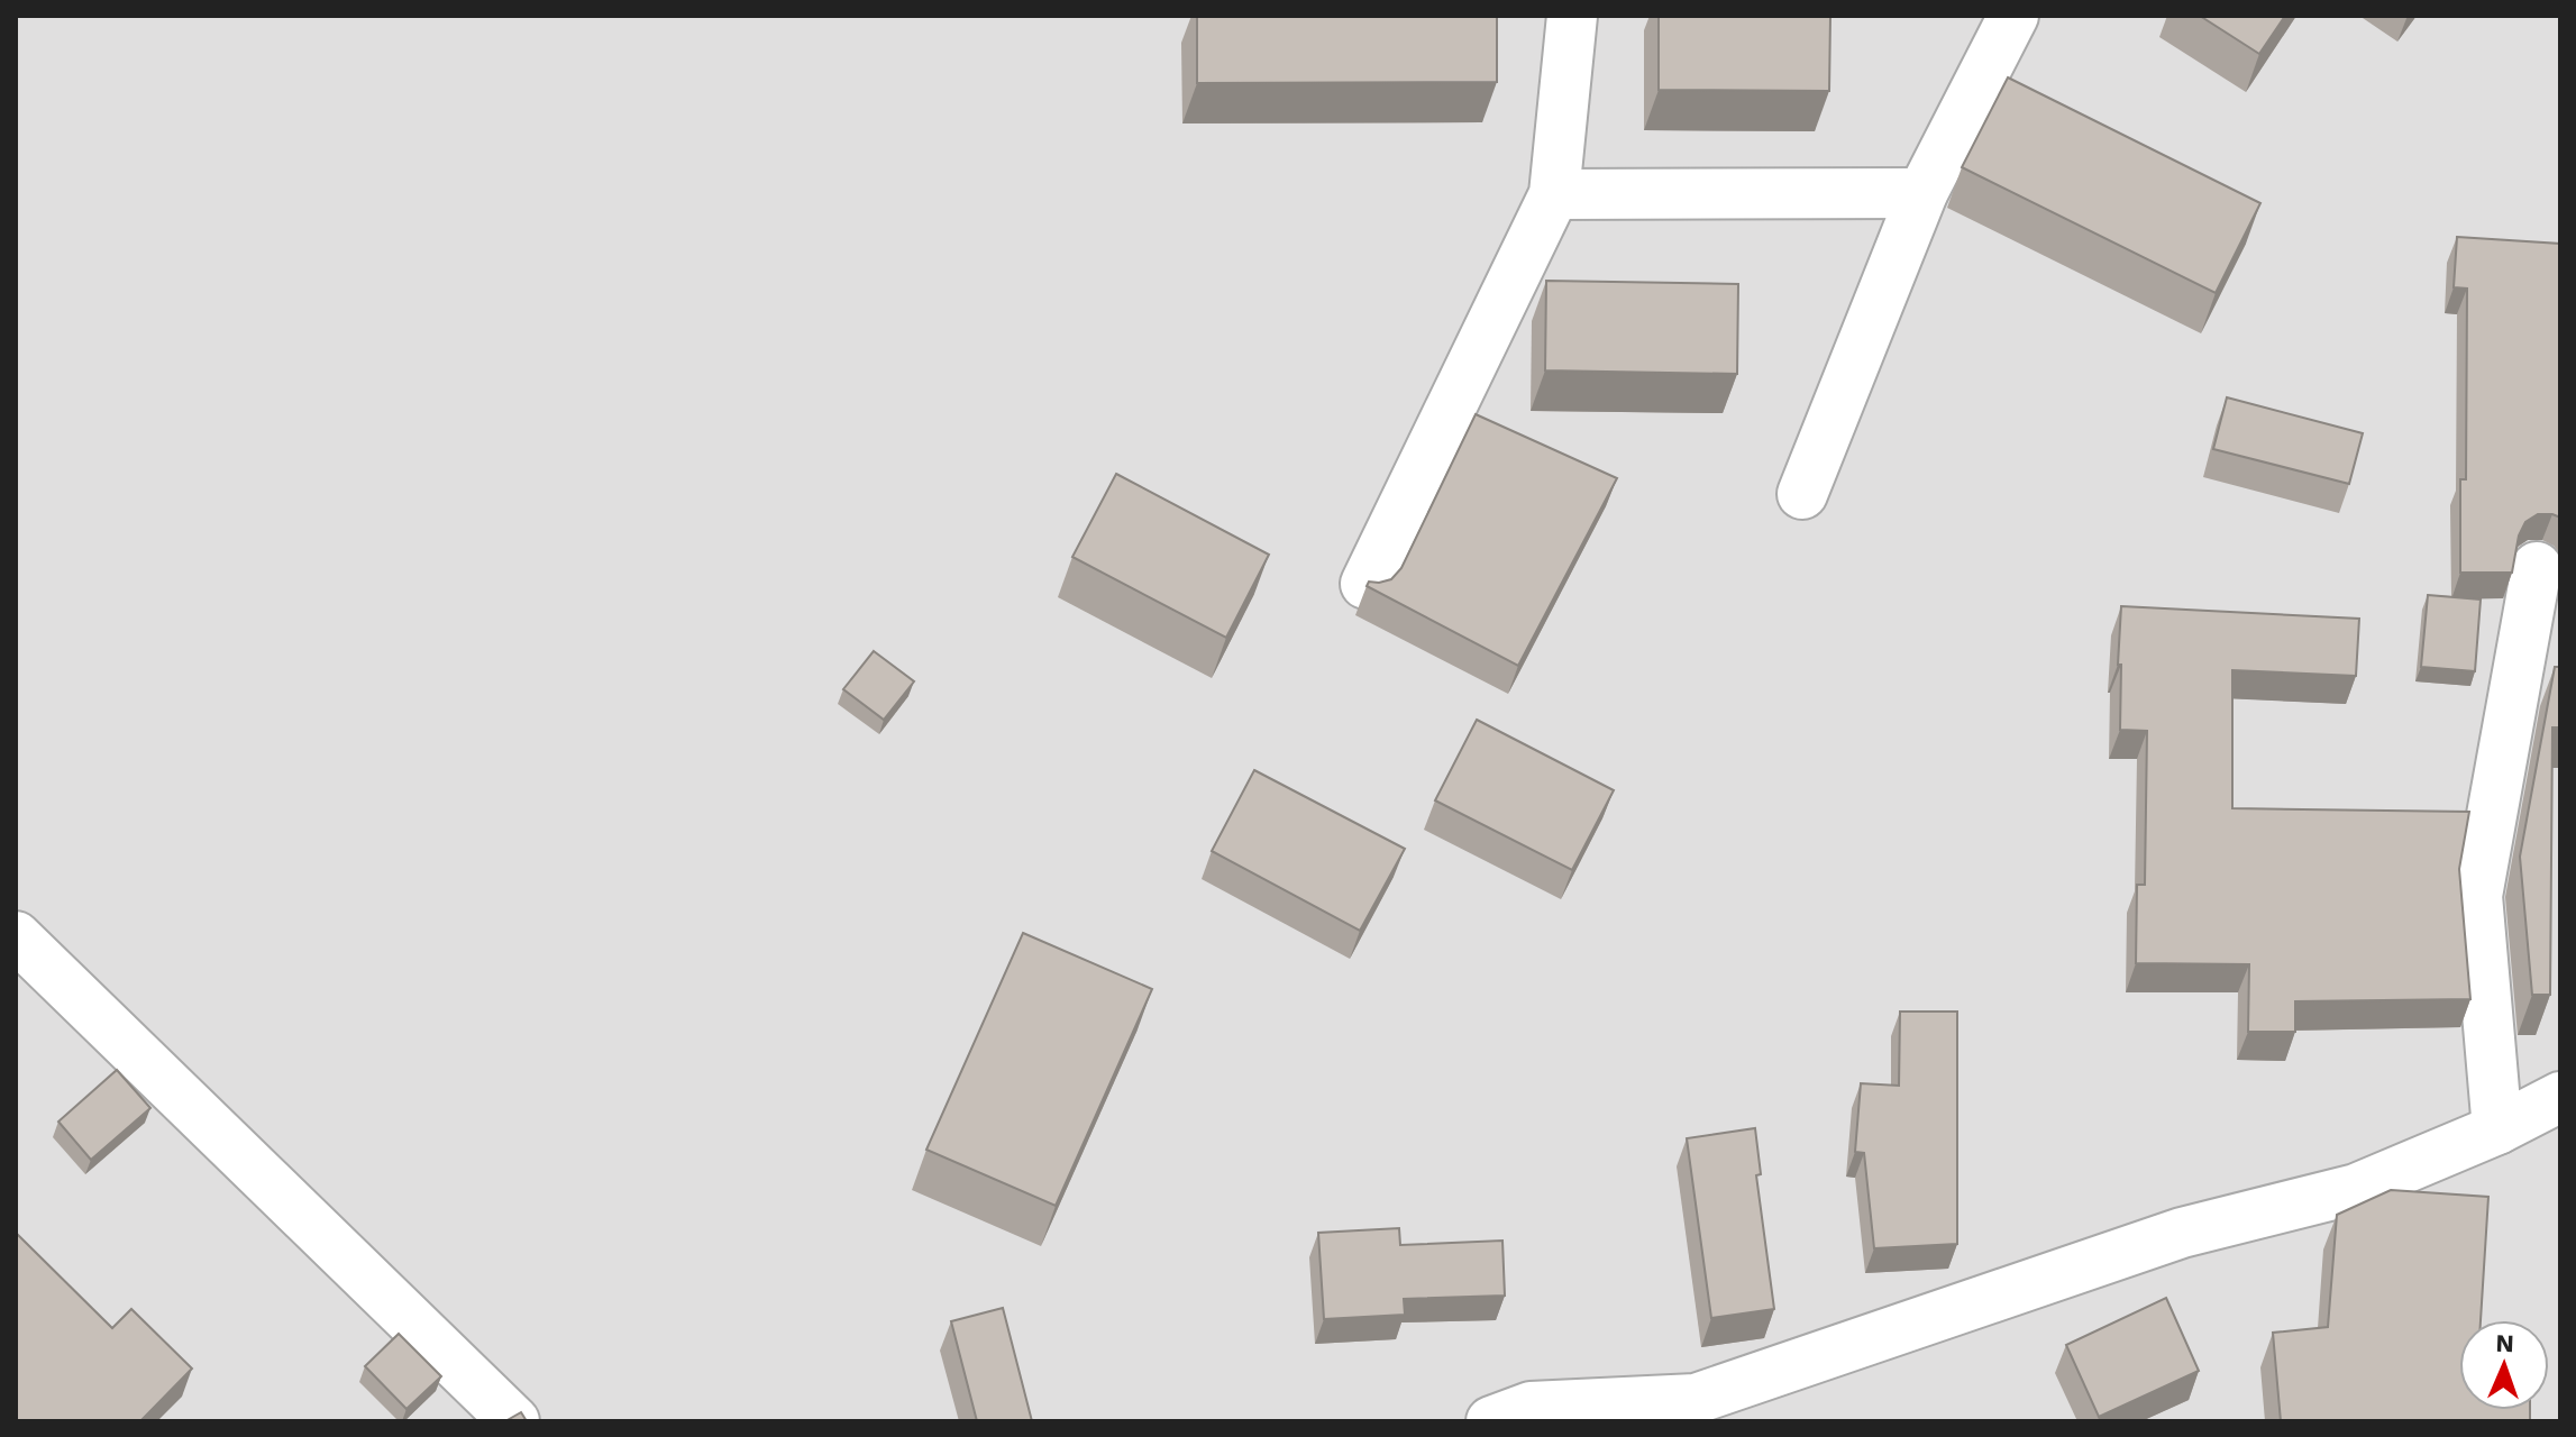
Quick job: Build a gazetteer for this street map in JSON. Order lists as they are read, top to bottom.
{
  "north": "top"
}
